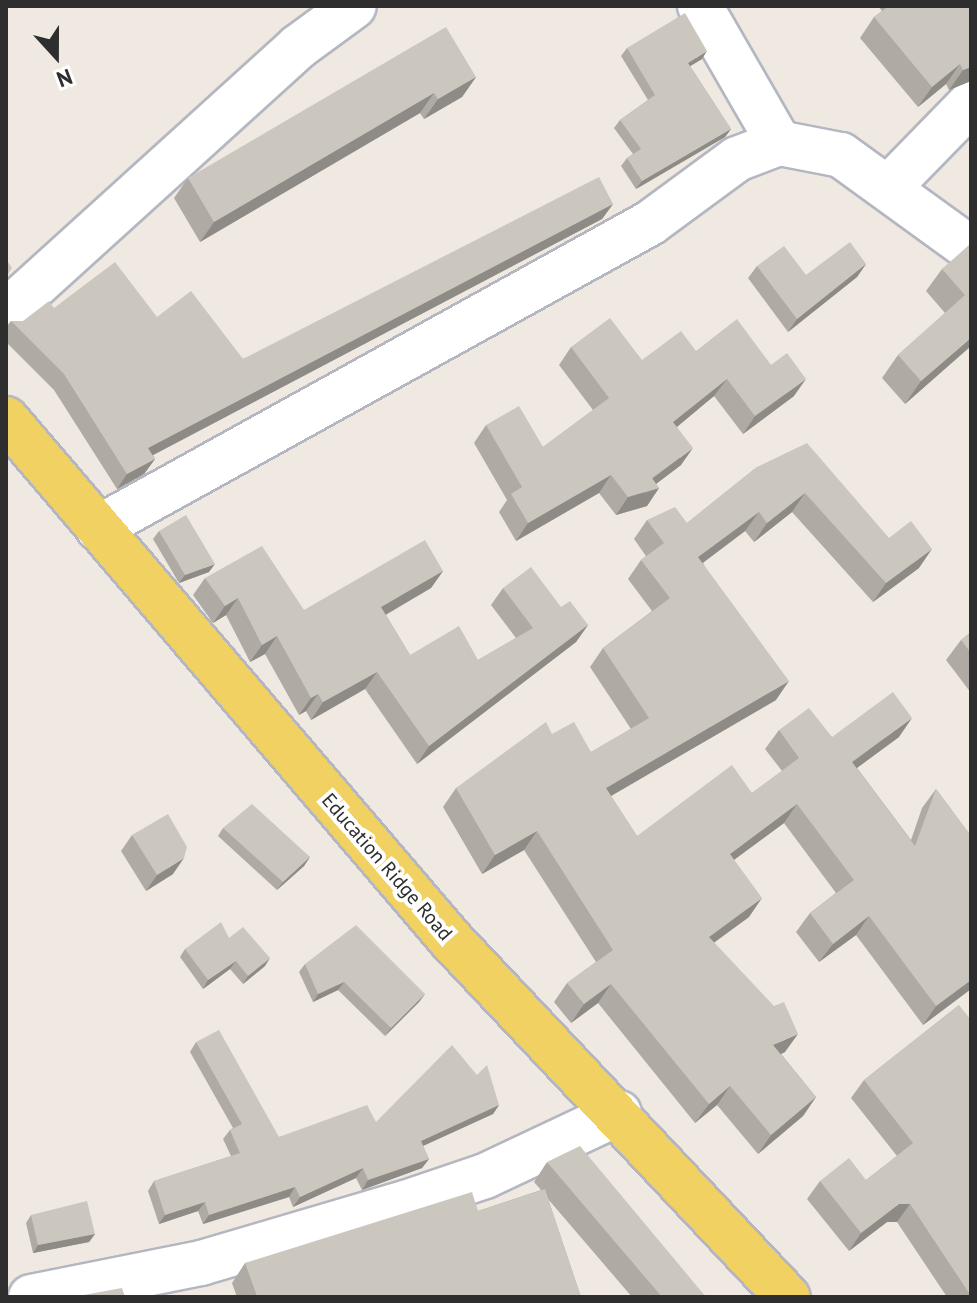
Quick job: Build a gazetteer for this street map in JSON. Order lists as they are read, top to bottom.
{
  "streets": {
    "main road": ["Education Ridge Road"]
  },
  "north": "bottom"
}
